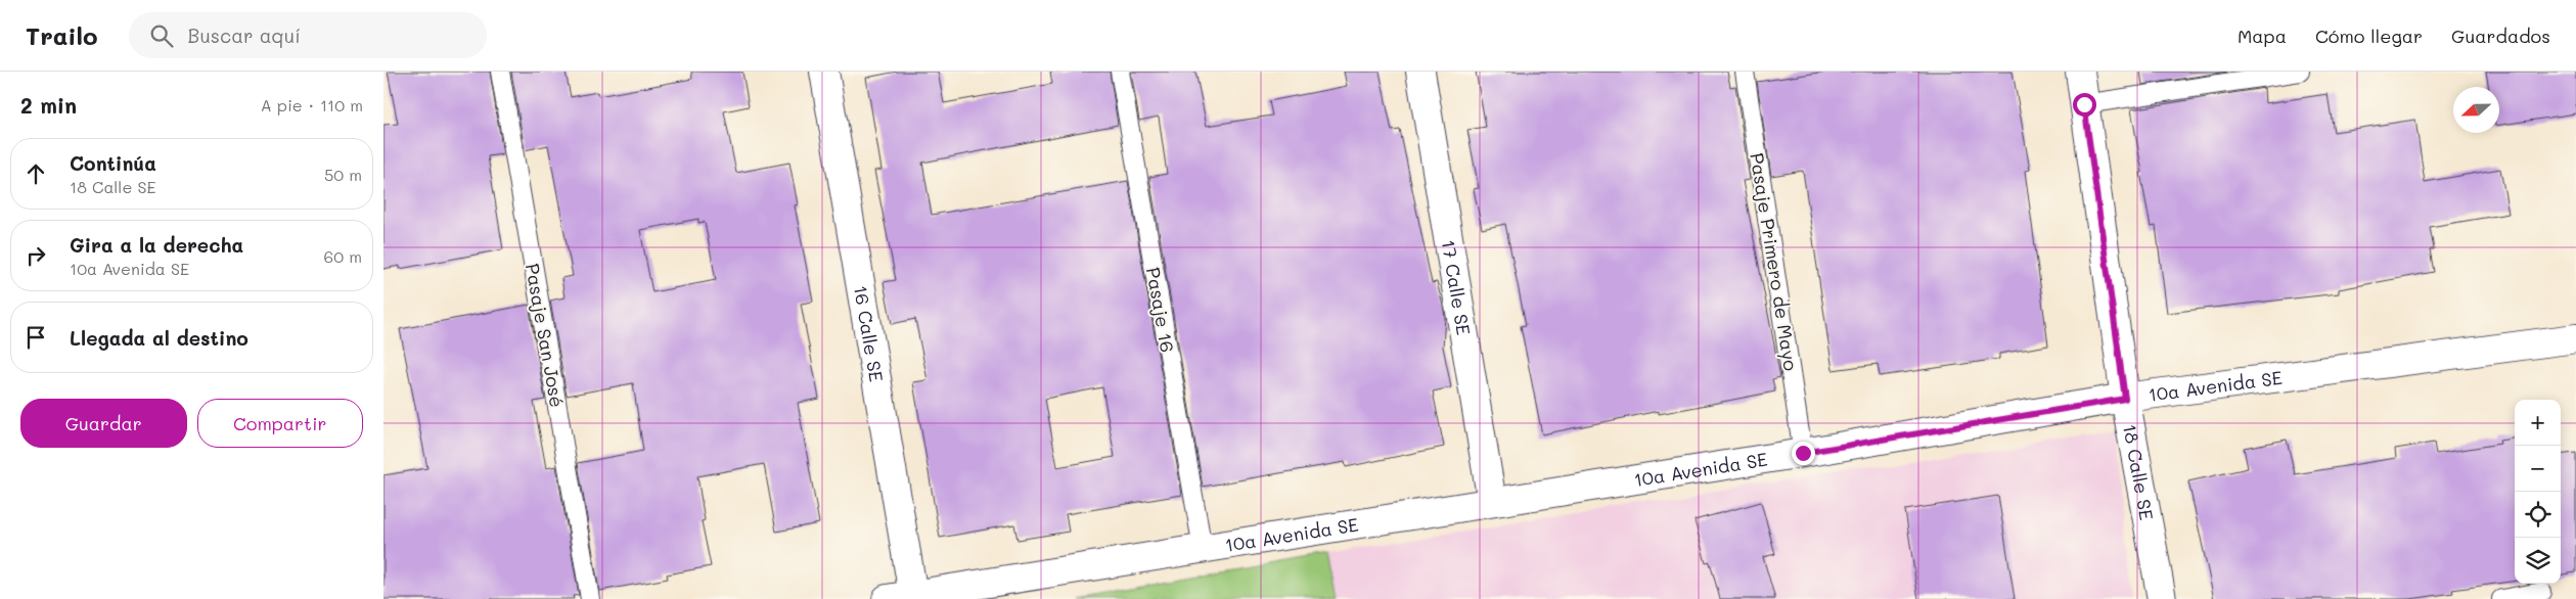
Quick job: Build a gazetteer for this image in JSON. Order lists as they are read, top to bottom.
{
  "streets": {
    "street": [
      "17 Calle SE",
      "16 Calle SE",
      "10a Avenida SE",
      "18 Calle SE"
    ],
    "lane": ["Pasaje Primero de Mayo", "Pasaje 16", "Pasaje San José"]
  },
  "crossings": [
    ["Pasaje Primero de Mayo", "10a Avenida SE"],
    ["17 Calle SE", "10a Avenida SE"],
    ["Pasaje 16", "10a Avenida SE"],
    ["16 Calle SE", "10a Avenida SE"],
    ["10a Avenida SE", "18 Calle SE"]
  ],
  "north": "left",
  "page": {
    "header": "Trailo",
    "search": "Buscar aquí",
    "nav": ["Mapa", "Cómo llegar", "Guardados"],
    "heading": ["2 min", "A pie · 110 m"],
    "list": [
      ["Continúa", "18 Calle SE", "50 m"],
      ["Gira a la derecha", "10a Avenida SE", "60 m"],
      "Llegada al destino"
    ],
    "buttons": ["Guardar", "Compartir"],
    "map_buttons": ["+", "−"]
  }
}
